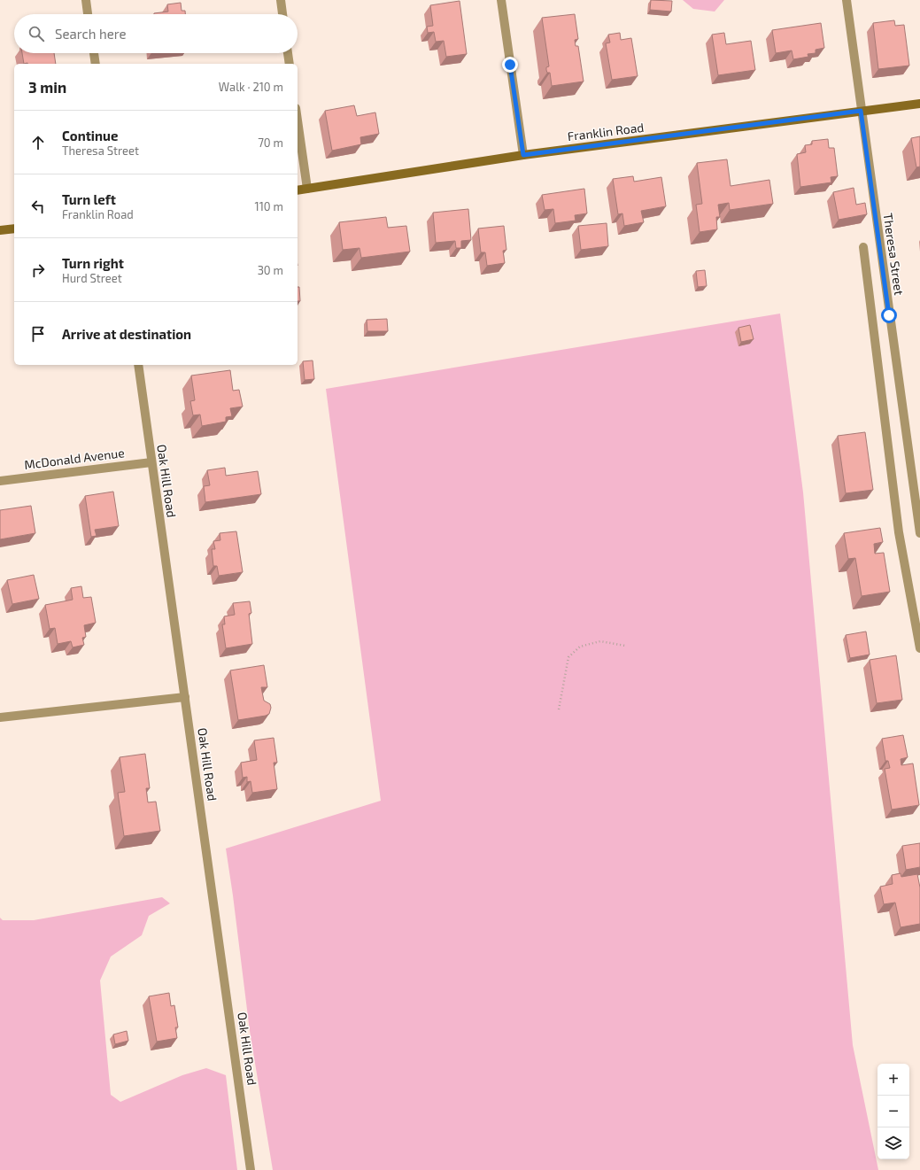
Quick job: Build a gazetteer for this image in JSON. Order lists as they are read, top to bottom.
{
  "streets": {
    "main road": ["Franklin Road"],
    "street": ["Theresa Street", "McDonald Avenue", "Oak Hill Road"]
  },
  "crossings": [
    ["Franklin Road", "Theresa Street"],
    ["McDonald Avenue", "Oak Hill Road"]
  ],
  "page": {
    "search": "Search here",
    "heading": ["3 min", "Walk · 210 m"],
    "list": [
      ["Continue", "Theresa Street", "70 m"],
      ["Turn left", "Franklin Road", "110 m"],
      ["Turn right", "Hurd Street", "30 m"],
      "Arrive at destination"
    ],
    "map_buttons": ["+", "−"]
  }
}
